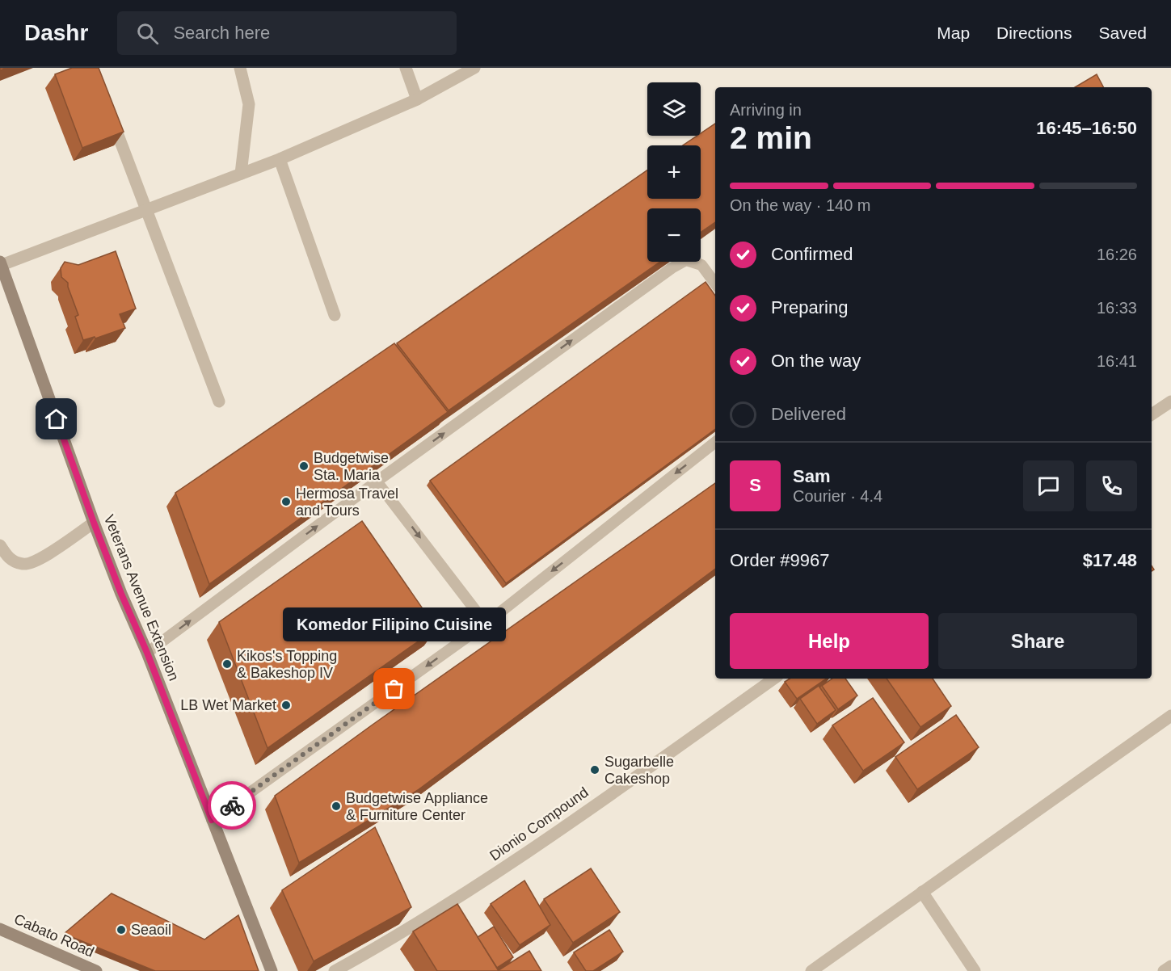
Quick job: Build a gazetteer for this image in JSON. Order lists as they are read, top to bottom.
{
  "streets": {
    "main road": ["Veterans Avenue Extension", "Cabato Road"],
    "street": ["Dionio Compound"]
  },
  "places": [
    "Budgetwise Sta. Maria",
    "Hermosa Travel and Tours",
    "Kikos's Topping & Bakeshop IV",
    "Komedor Filipino Cuisine",
    "LB Wet Market",
    "Sugarbelle Cakeshop",
    "Budgetwise Appliance & Furniture Center",
    "Seaoil"
  ],
  "page": {
    "header": "Dashr",
    "search": "Search here",
    "nav": ["Map", "Directions", "Saved"],
    "map_buttons": ["+", "−"],
    "heading": ["2 min", "Arriving in", "16:45–16:50"],
    "panel": [
      "Sam",
      "Courier · 4.4",
      "Order #9967",
      "$17.48"
    ],
    "bar": "On the way · 140 m",
    "list": [
      ["Confirmed", "16:26"],
      ["Preparing", "16:33"],
      ["On the way", "16:41"],
      "Delivered"
    ],
    "round": "S",
    "buttons": ["Help", "Share"],
    "bubble": "Komedor Filipino Cuisine"
  }
}
